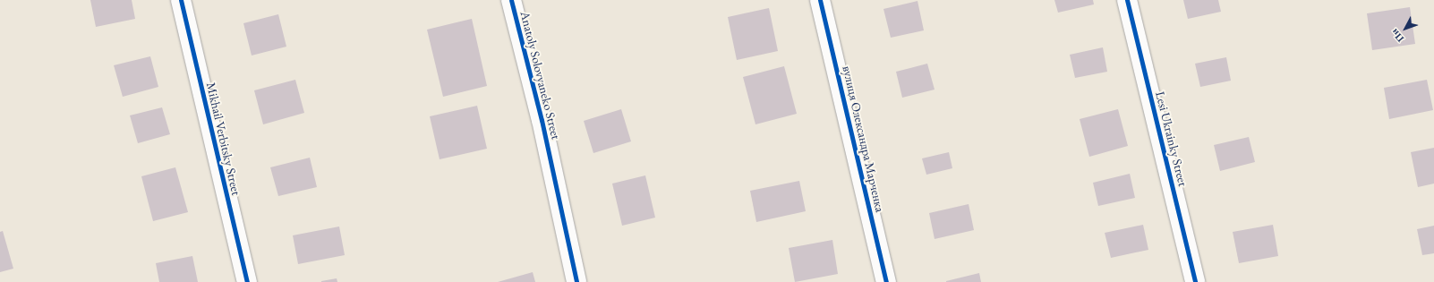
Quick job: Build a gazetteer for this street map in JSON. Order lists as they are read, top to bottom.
{
  "streets": {
    "street": [
      "Anatoly Solovyaneko Street",
      "Mikhail Verbitsky Street",
      "вулиця Олександра Марченка",
      "Lesi Ukrainky Street"
    ]
  },
  "north": "bottom left"
}
